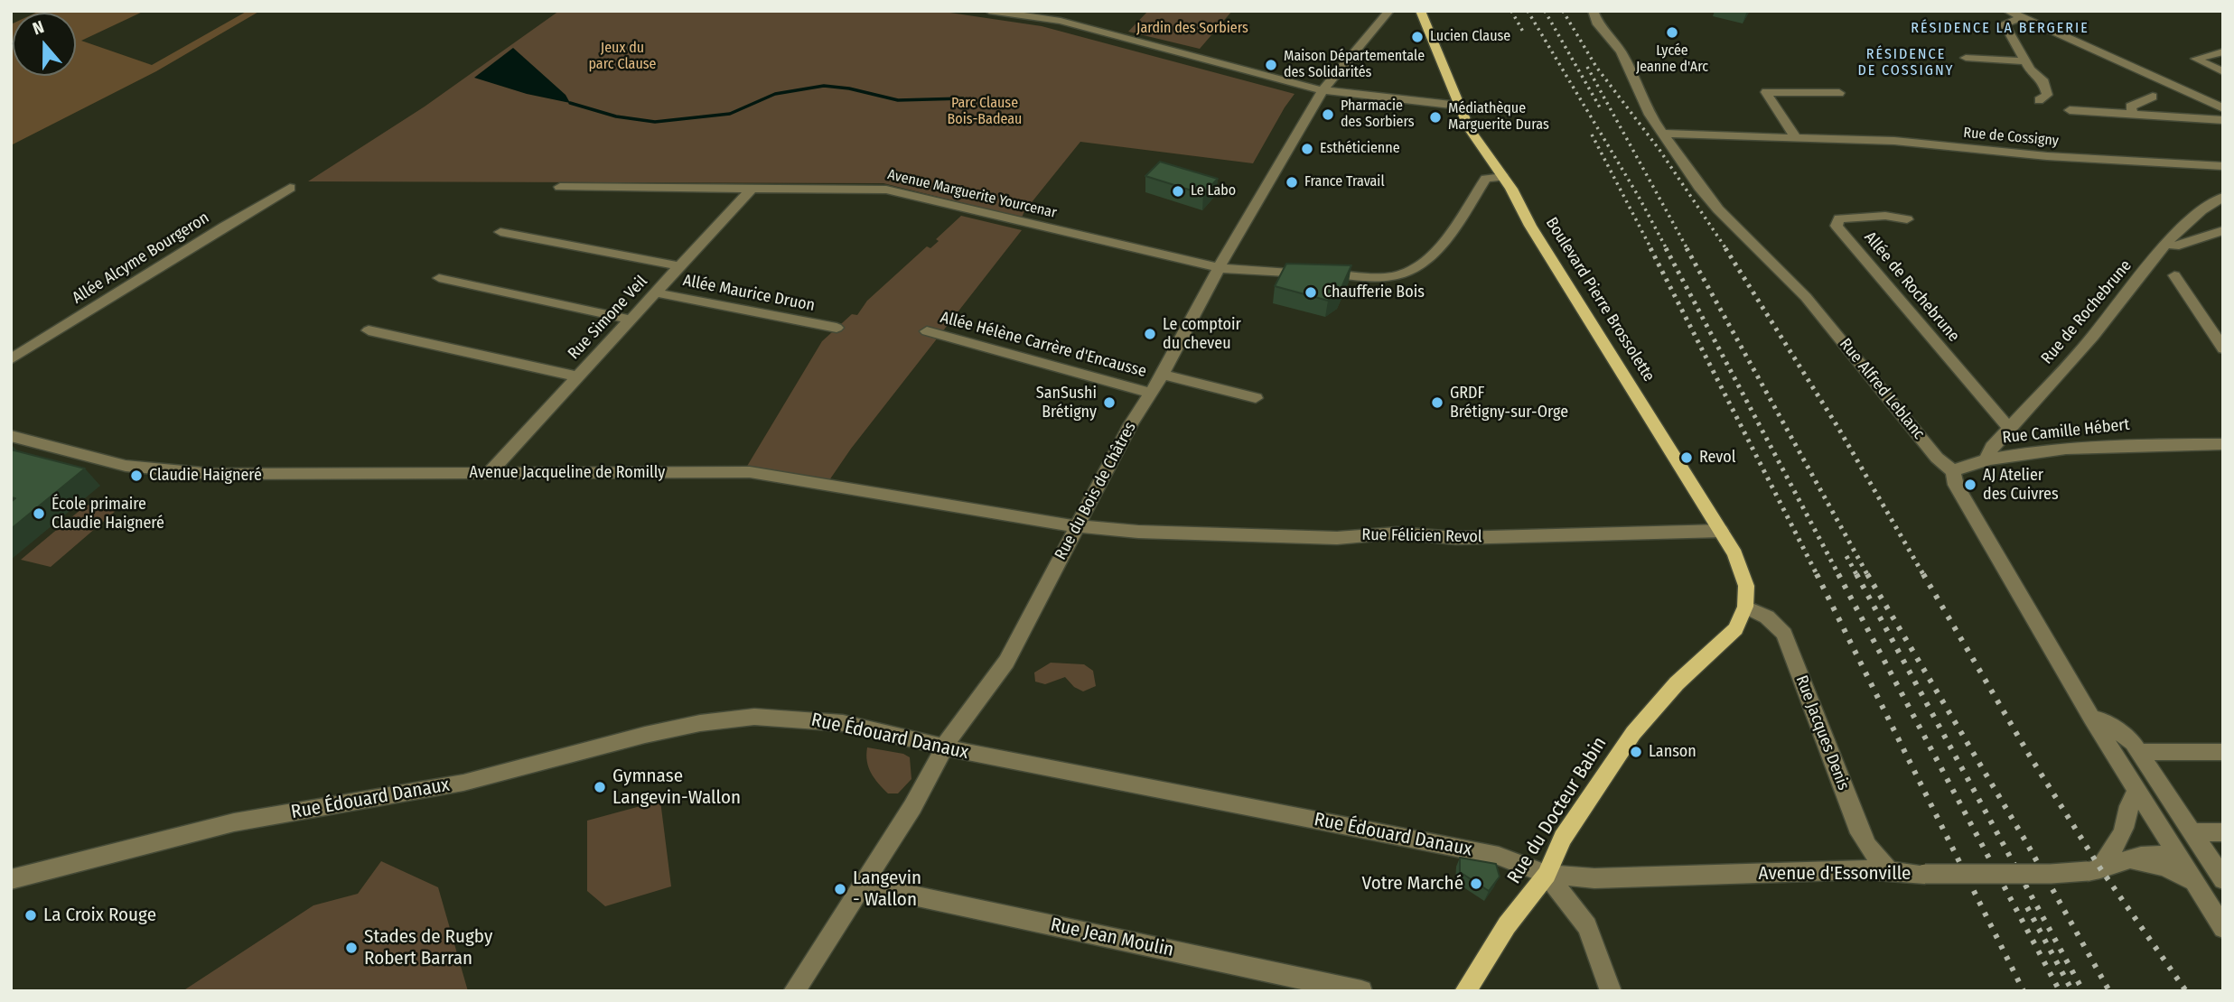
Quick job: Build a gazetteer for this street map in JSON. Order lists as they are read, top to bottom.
{
  "streets": {
    "main road": ["Boulevard Pierre Brossolette", "Rue du Docteur Babin"],
    "street": [
      "Rue de Cossigny",
      "Avenue Marguerite Yourcenar",
      "Allée Alcyme Bourgeron",
      "Allée de Rochebrune",
      "Allée Maurice Druon",
      "Rue de Rochebrune",
      "Rue Simone Veil",
      "Allée Hélène Carrère d'Encausse",
      "Rue Alfred Leblanc",
      "Rue Camille Hébert",
      "Avenue Jacqueline de Romilly",
      "Rue du Bois de Châtres",
      "Rue Félicien Revol",
      "Rue Jacques Denis",
      "Rue Édouard Danaux",
      "Avenue d'Essonville",
      "Rue Jean Moulin"
    ]
  },
  "crossings": [
    ["Rue de Cossigny", "Rue Alfred Leblanc"],
    ["Avenue Marguerite Yourcenar", "Rue Simone Veil"],
    ["Avenue Marguerite Yourcenar", "Rue du Bois de Châtres"],
    ["Allée de Rochebrune", "Rue de Rochebrune"],
    ["Allée Maurice Druon", "Rue Simone Veil"],
    ["Boulevard Pierre Brossolette", "Rue Félicien Revol"],
    ["Boulevard Pierre Brossolette", "Rue Jacques Denis"],
    ["Boulevard Pierre Brossolette", "Rue du Docteur Babin"],
    ["Rue de Rochebrune", "Rue Camille Hébert"],
    ["Rue Simone Veil", "Avenue Jacqueline de Romilly"],
    ["Allée Hélène Carrère d'Encausse", "Rue du Bois de Châtres"],
    ["Rue Alfred Leblanc", "Rue Camille Hébert"],
    ["Rue Alfred Leblanc", "Avenue d'Essonville"],
    ["Avenue Jacqueline de Romilly", "Rue du Bois de Châtres"],
    ["Avenue Jacqueline de Romilly", "Rue Félicien Revol"],
    ["Rue du Bois de Châtres", "Rue Édouard Danaux"],
    ["Rue du Bois de Châtres", "Rue Jean Moulin"],
    ["Rue Jacques Denis", "Rue du Docteur Babin"],
    ["Rue Jacques Denis", "Avenue d'Essonville"],
    ["Rue Édouard Danaux", "Rue du Docteur Babin"],
    ["Rue Édouard Danaux", "Avenue d'Essonville"],
    ["Rue du Docteur Babin", "Avenue d'Essonville"]
  ],
  "districts": ["RÉSIDENCE LA BERGERIE", "RÉSIDENCE DE COSSIGNY"],
  "parks": ["Jardin des Sorbiers", "Jeux du parc Clause", "Parc Clause Bois-Badeau"],
  "places": [
    "Lycée Jeanne d'Arc",
    "Lucien Clause",
    "Maison Départementale des Solidarités",
    "Pharmacie des Sorbiers",
    "Médiathèque Marguerite Duras",
    "Esthéticienne",
    "France Travail",
    "Le Labo",
    "Chaufferie Bois",
    "Le comptoir du cheveu",
    "SanSushi Brétigny",
    "GRDF Brétigny-sur-Orge",
    "Revol",
    "Claudie Haigneré",
    "AJ Atelier des Cuivres",
    "École primaire Claudie Haigneré",
    "Lanson",
    "Gymnase Langevin-Wallon",
    "Votre Marché",
    "Langevin - Wallon",
    "La Croix Rouge",
    "Stades de Rugby Robert Barran"
  ],
  "north": "top"
}
